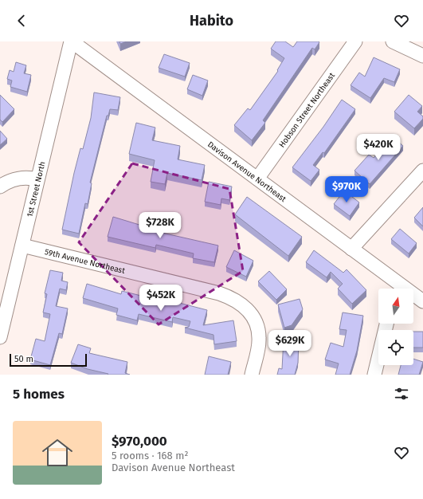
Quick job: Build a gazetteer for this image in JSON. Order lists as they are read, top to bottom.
{
  "streets": {
    "street": [
      "Hobson Street Northeast",
      "Davison Avenue Northeast",
      "1st Street North",
      "59th Avenue Northeast"
    ]
  },
  "crossings": [
    ["Hobson Street Northeast", "Davison Avenue Northeast"],
    ["Davison Avenue Northeast", "1st Street North"],
    ["1st Street North", "59th Avenue Northeast"]
  ],
  "scale_bar": "50 m",
  "north": "top",
  "page": {
    "header": "Habito",
    "price": [
      "$420K",
      "$970K",
      "$728K",
      "$452K",
      "$629K"
    ],
    "scale": "50 m",
    "heading": "5 homes",
    "list": [
      {
        "name": "$970,000",
        "note": "5 rooms · 168 m² · Davison Avenue Northeast"
      }
    ]
  }
}
